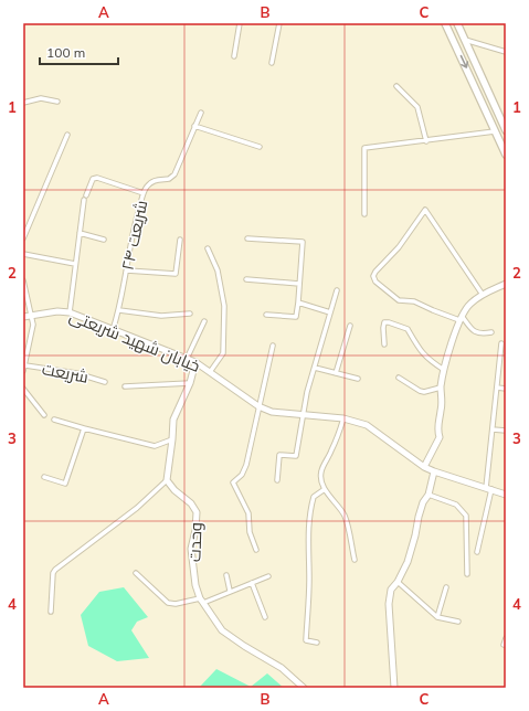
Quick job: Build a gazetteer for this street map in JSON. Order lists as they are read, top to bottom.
{
  "streets": {
    "street": [
      "شریعت ۲۴",
      "خیابان شهید شریعتی",
      "شریعت",
      "وحدت"
    ]
  },
  "crossings": [
    ["شریعت ۲۴", "خیابان شهید شریعتی"]
  ],
  "scale_bar": "100 m",
  "grid": {
    "columns": ["A", "B", "C"],
    "rows": [
      "1",
      "2",
      "3",
      "4"
    ]
  }
}
